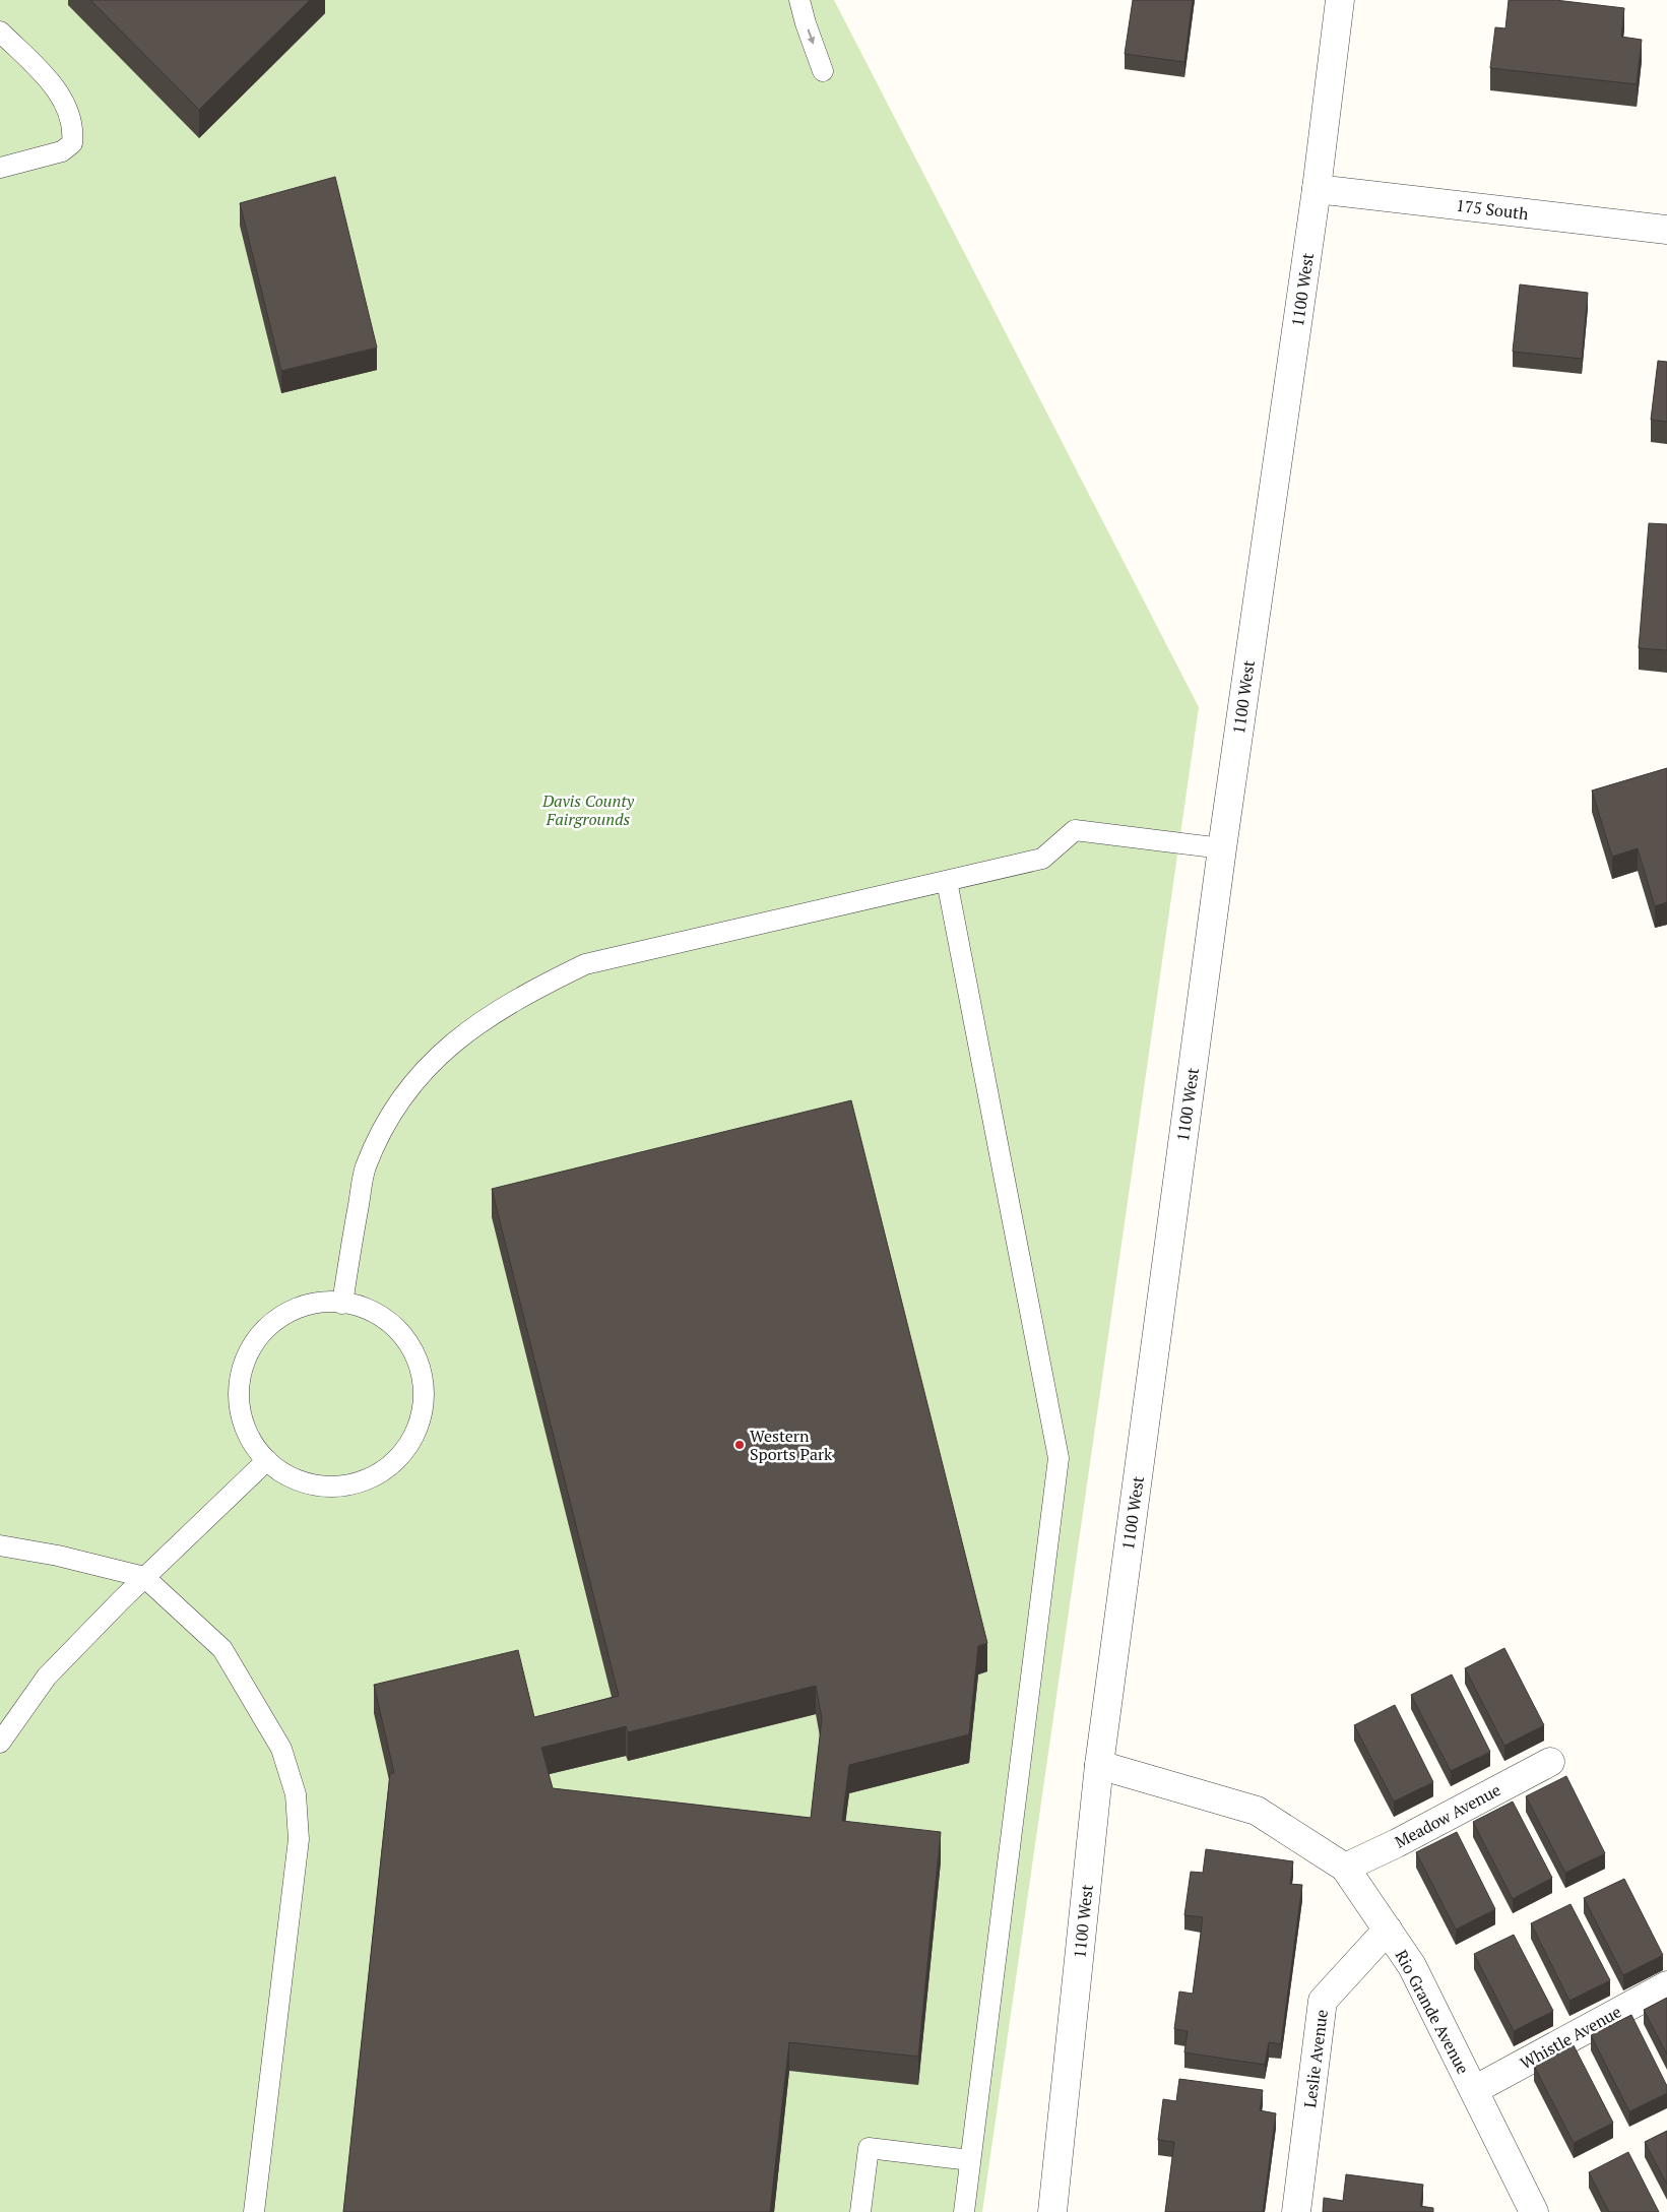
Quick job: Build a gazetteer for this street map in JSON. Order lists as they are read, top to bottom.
{
  "streets": {
    "street": [
      "175 South",
      "1100 West",
      "Meadow Avenue",
      "Rio Grande Avenue",
      "Whistle Avenue",
      "Leslie Avenue"
    ]
  },
  "crossings": [
    ["175 South", "1100 West"],
    ["1100 West", "Rio Grande Avenue"],
    ["Meadow Avenue", "Rio Grande Avenue"],
    ["Rio Grande Avenue", "Whistle Avenue"],
    ["Rio Grande Avenue", "Leslie Avenue"]
  ],
  "parks": ["Davis County Fairgrounds"],
  "places": ["Western Sports Park"]
}
